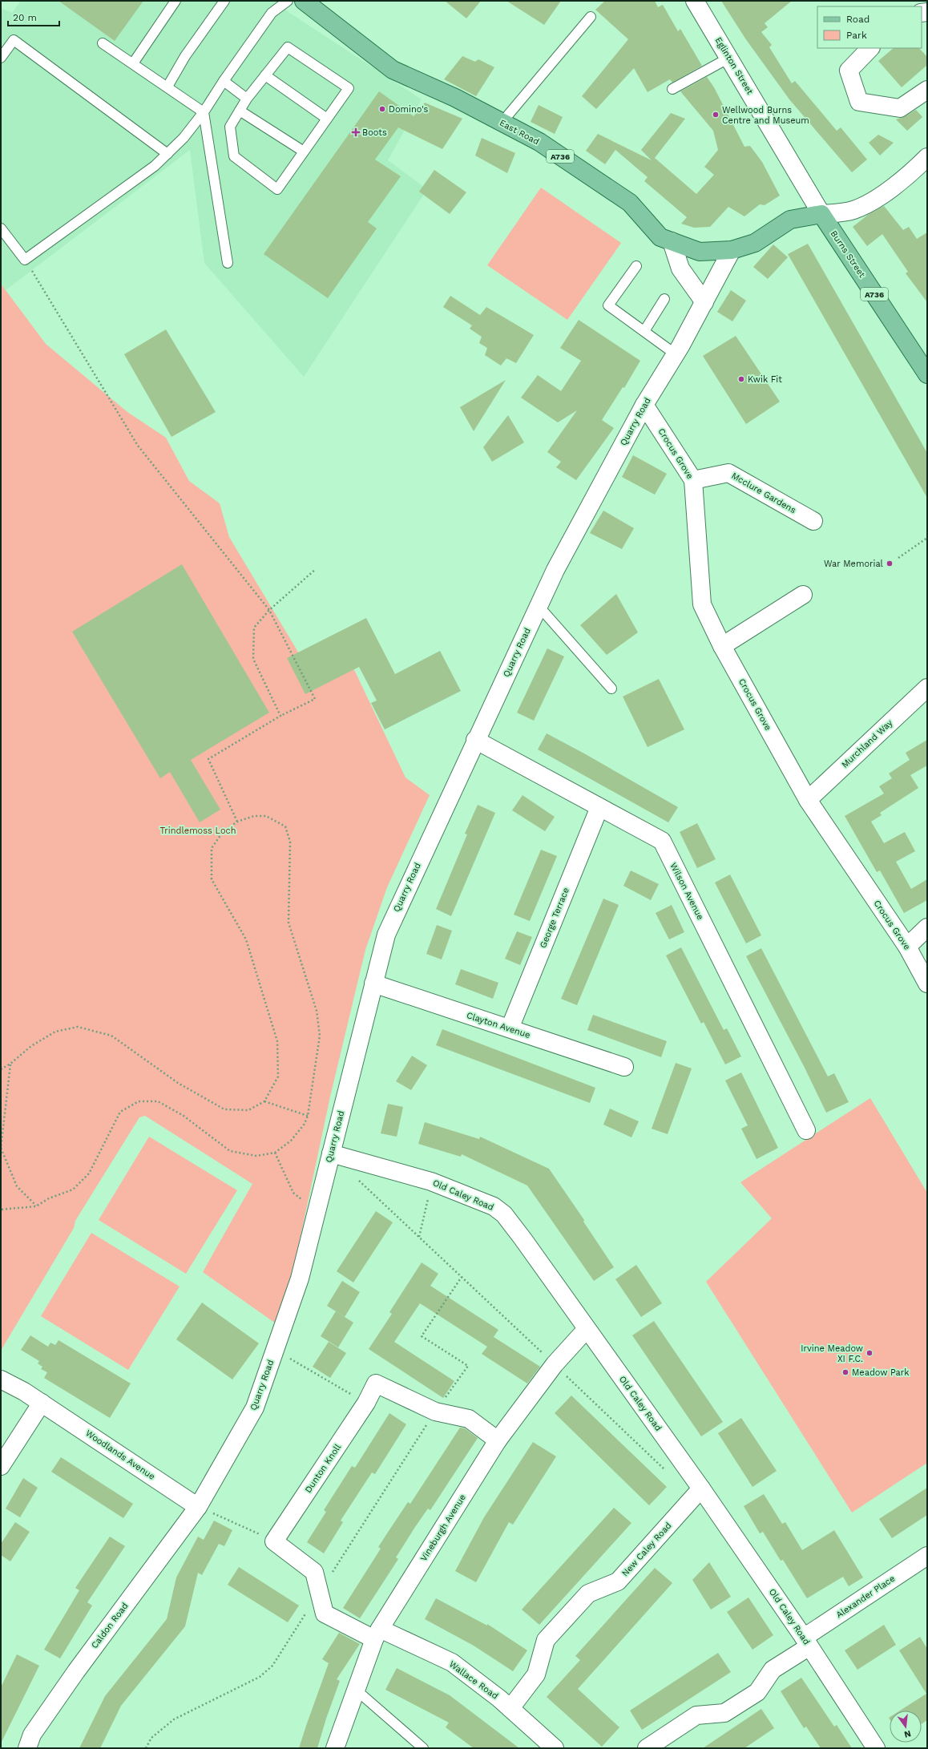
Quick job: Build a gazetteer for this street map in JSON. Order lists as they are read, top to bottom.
{
  "streets": {
    "main road": ["East Road", "A736", "Burns Street"],
    "street": [
      "Eglinton Street",
      "Quarry Road",
      "Crocus Grove",
      "Mcclure Gardens",
      "Murchland Way",
      "Wilson Avenue",
      "George Terrace",
      "Clayton Avenue",
      "Old Caley Road",
      "Woodlands Avenue",
      "Dunton Knoll",
      "Vineburgh Avenue",
      "New Caley Road",
      "Alexander Place",
      "Caldon Road",
      "Wallace Road"
    ]
  },
  "crossings": [
    ["Eglinton Street", "East Road"],
    ["Eglinton Street", "Burns Street"],
    ["East Road", "Burns Street"],
    ["East Road", "Quarry Road"],
    ["Quarry Road", "Crocus Grove"],
    ["Quarry Road", "Wilson Avenue"],
    ["Quarry Road", "Clayton Avenue"],
    ["Quarry Road", "Old Caley Road"],
    ["Quarry Road", "Woodlands Avenue"],
    ["Quarry Road", "Caldon Road"],
    ["Crocus Grove", "Mcclure Gardens"],
    ["Crocus Grove", "Murchland Way"],
    ["Wilson Avenue", "George Terrace"],
    ["George Terrace", "Clayton Avenue"],
    ["Old Caley Road", "Vineburgh Avenue"],
    ["Old Caley Road", "New Caley Road"],
    ["Old Caley Road", "Alexander Place"],
    ["Woodlands Avenue", "Caldon Road"],
    ["Dunton Knoll", "Vineburgh Avenue"],
    ["Vineburgh Avenue", "Wallace Road"],
    ["New Caley Road", "Wallace Road"]
  ],
  "parks": ["Trindlemoss Loch"],
  "places": {
    "other": [
      "Domino's",
      "Wellwood Burns Centre and Museum",
      "Kwik Fit",
      "War Memorial",
      "Irvine Meadow XI F.C.",
      "Meadow Park"
    ],
    "health": ["Boots"]
  },
  "legend": ["Road", "Park"],
  "scale_bar": "20 m",
  "north": "bottom"
}
